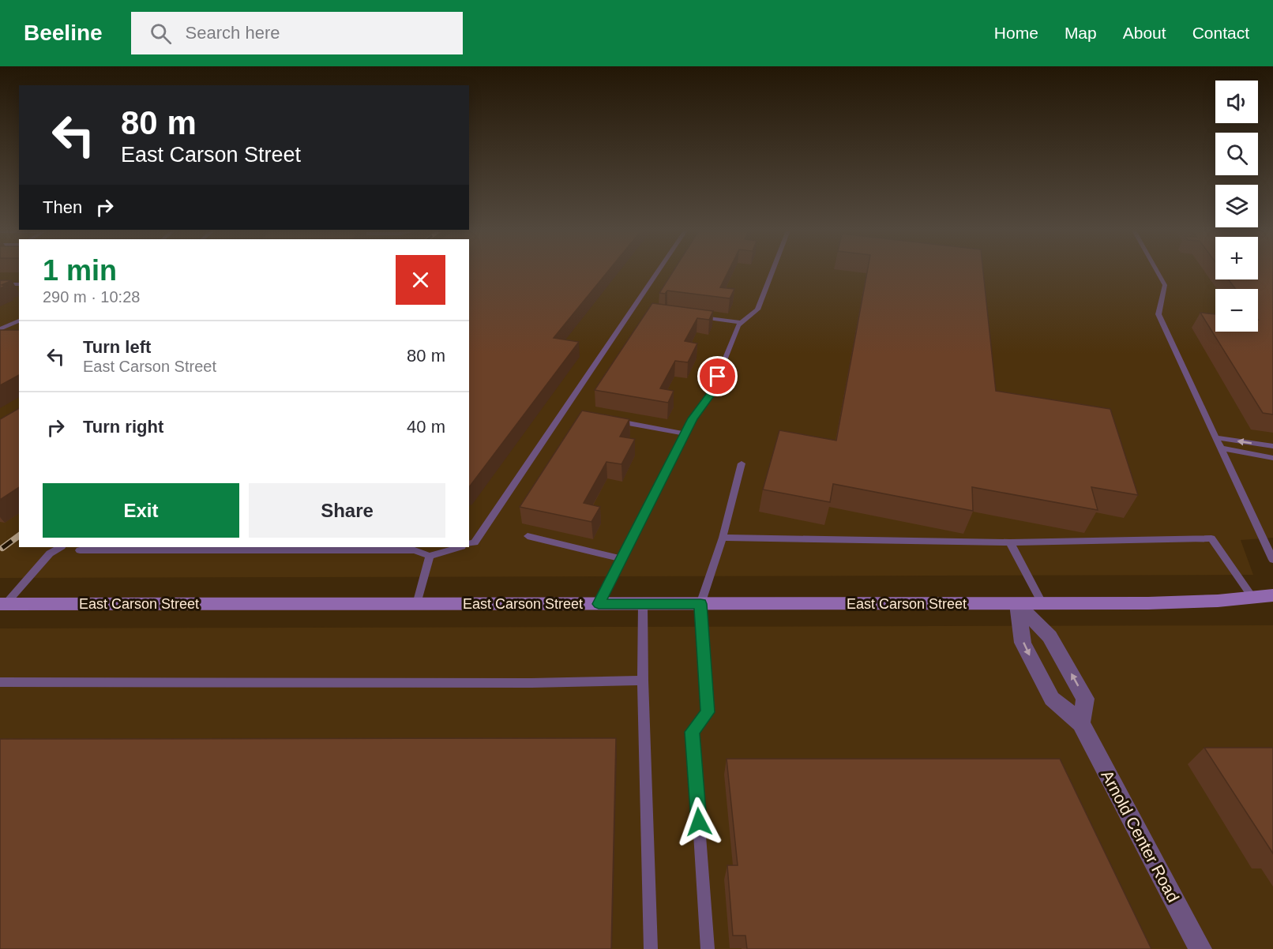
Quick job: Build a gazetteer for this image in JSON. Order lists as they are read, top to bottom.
{
  "streets": {
    "main road": ["East Carson Street"],
    "street": ["Arnold Center Road"]
  },
  "crossings": [
    ["East Carson Street", "Arnold Center Road"]
  ],
  "page": {
    "header": "Beeline",
    "search": "Search here",
    "nav": [
      "Home",
      "Map",
      "About",
      "Contact"
    ],
    "map_buttons": ["+", "−"],
    "turn": ["80 m", "East Carson Street"],
    "then": "Then",
    "heading": ["1 min", "290 m · 10:28"],
    "list": [
      {
        "name": "Turn left",
        "note": "East Carson Street",
        "value": "80 m"
      },
      {
        "name": "Turn right",
        "value": "40 m"
      }
    ],
    "buttons": ["Exit", "Share"]
  }
}
